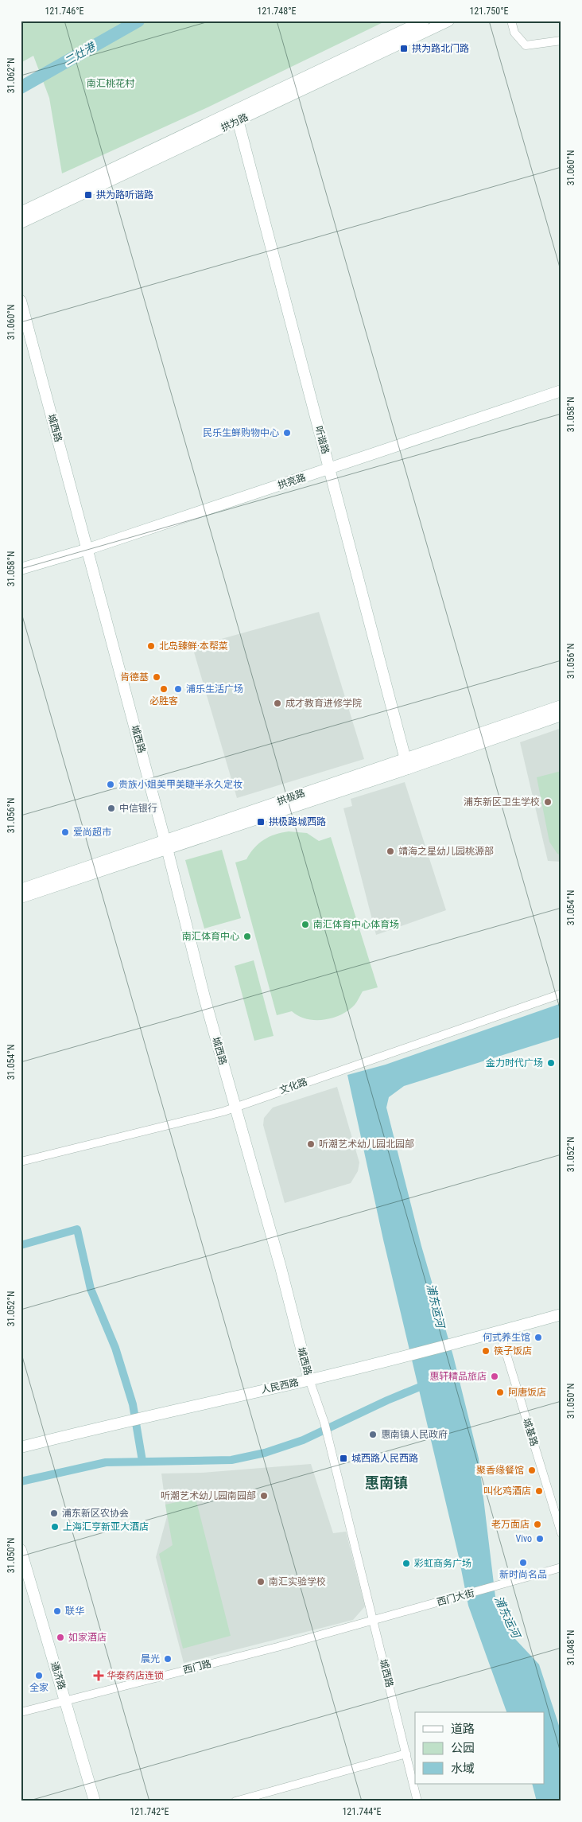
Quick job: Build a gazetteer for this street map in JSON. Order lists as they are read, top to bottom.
{
  "streets": {
    "street": [
      "拱为路",
      "城西路",
      "听谐路",
      "拱亮路",
      "拱极路",
      "文化路",
      "人民西路",
      "城基路",
      "西门大街",
      "西门路",
      "通济路"
    ]
  },
  "crossings": [
    ["拱为路", "听谐路"],
    ["城西路", "拱亮路"],
    ["城西路", "拱极路"],
    ["城西路", "文化路"],
    ["城西路", "人民西路"],
    ["城西路", "西门大街"],
    ["城西路", "西门路"],
    ["听谐路", "拱亮路"],
    ["听谐路", "拱极路"],
    ["人民西路", "城基路"],
    ["西门大街", "西门路"],
    ["西门路", "通济路"]
  ],
  "districts": ["惠南镇"],
  "water": ["二灶港", "浦东运河"],
  "parks": ["南汇桃花村"],
  "places": {
    "transit": [
      "拱为路北门路",
      "拱为路听谐路",
      "拱极路城西路",
      "城西路人民西路"
    ],
    "other": [
      "民乐生鲜购物中心",
      "北岛臻鲜·本帮菜",
      "肯德基",
      "必胜客",
      "浦乐生活广场",
      "成才教育进修学院",
      "贵族小姐美甲美睫半永久定妆",
      "浦东新区卫生学校",
      "中信银行",
      "爱尚超市",
      "靖海之星幼儿园桃源部",
      "南汇体育中心体育场",
      "南汇体育中心",
      "金力时代广场",
      "听潮艺术幼儿园北园部",
      "何式养生馆",
      "筷子饭店",
      "惠轩精品旅店",
      "阿唐饭店",
      "惠南镇人民政府",
      "聚香缘餐馆",
      "叫化鸡酒店",
      "听潮艺术幼儿园南园部",
      "浦东新区农协会",
      "老万面店",
      "上海汇亨新亚大酒店",
      "Vivo",
      "新时尚名品",
      "彩虹商务广场",
      "南汇实验学校",
      "联华",
      "如家酒店",
      "晨光",
      "全家"
    ],
    "health": ["华泰药店连锁"]
  },
  "legend": ["道路", "公园", "水域"],
  "coordinates": [
    "121.746°E",
    "121.748°E",
    "121.750°E",
    "31.062°N",
    "31.060°N",
    "31.058°N",
    "31.056°N",
    "31.054°N",
    "31.052°N",
    "31.050°N",
    "31.048°N",
    "121.742°E",
    "121.744°E"
  ]
}
